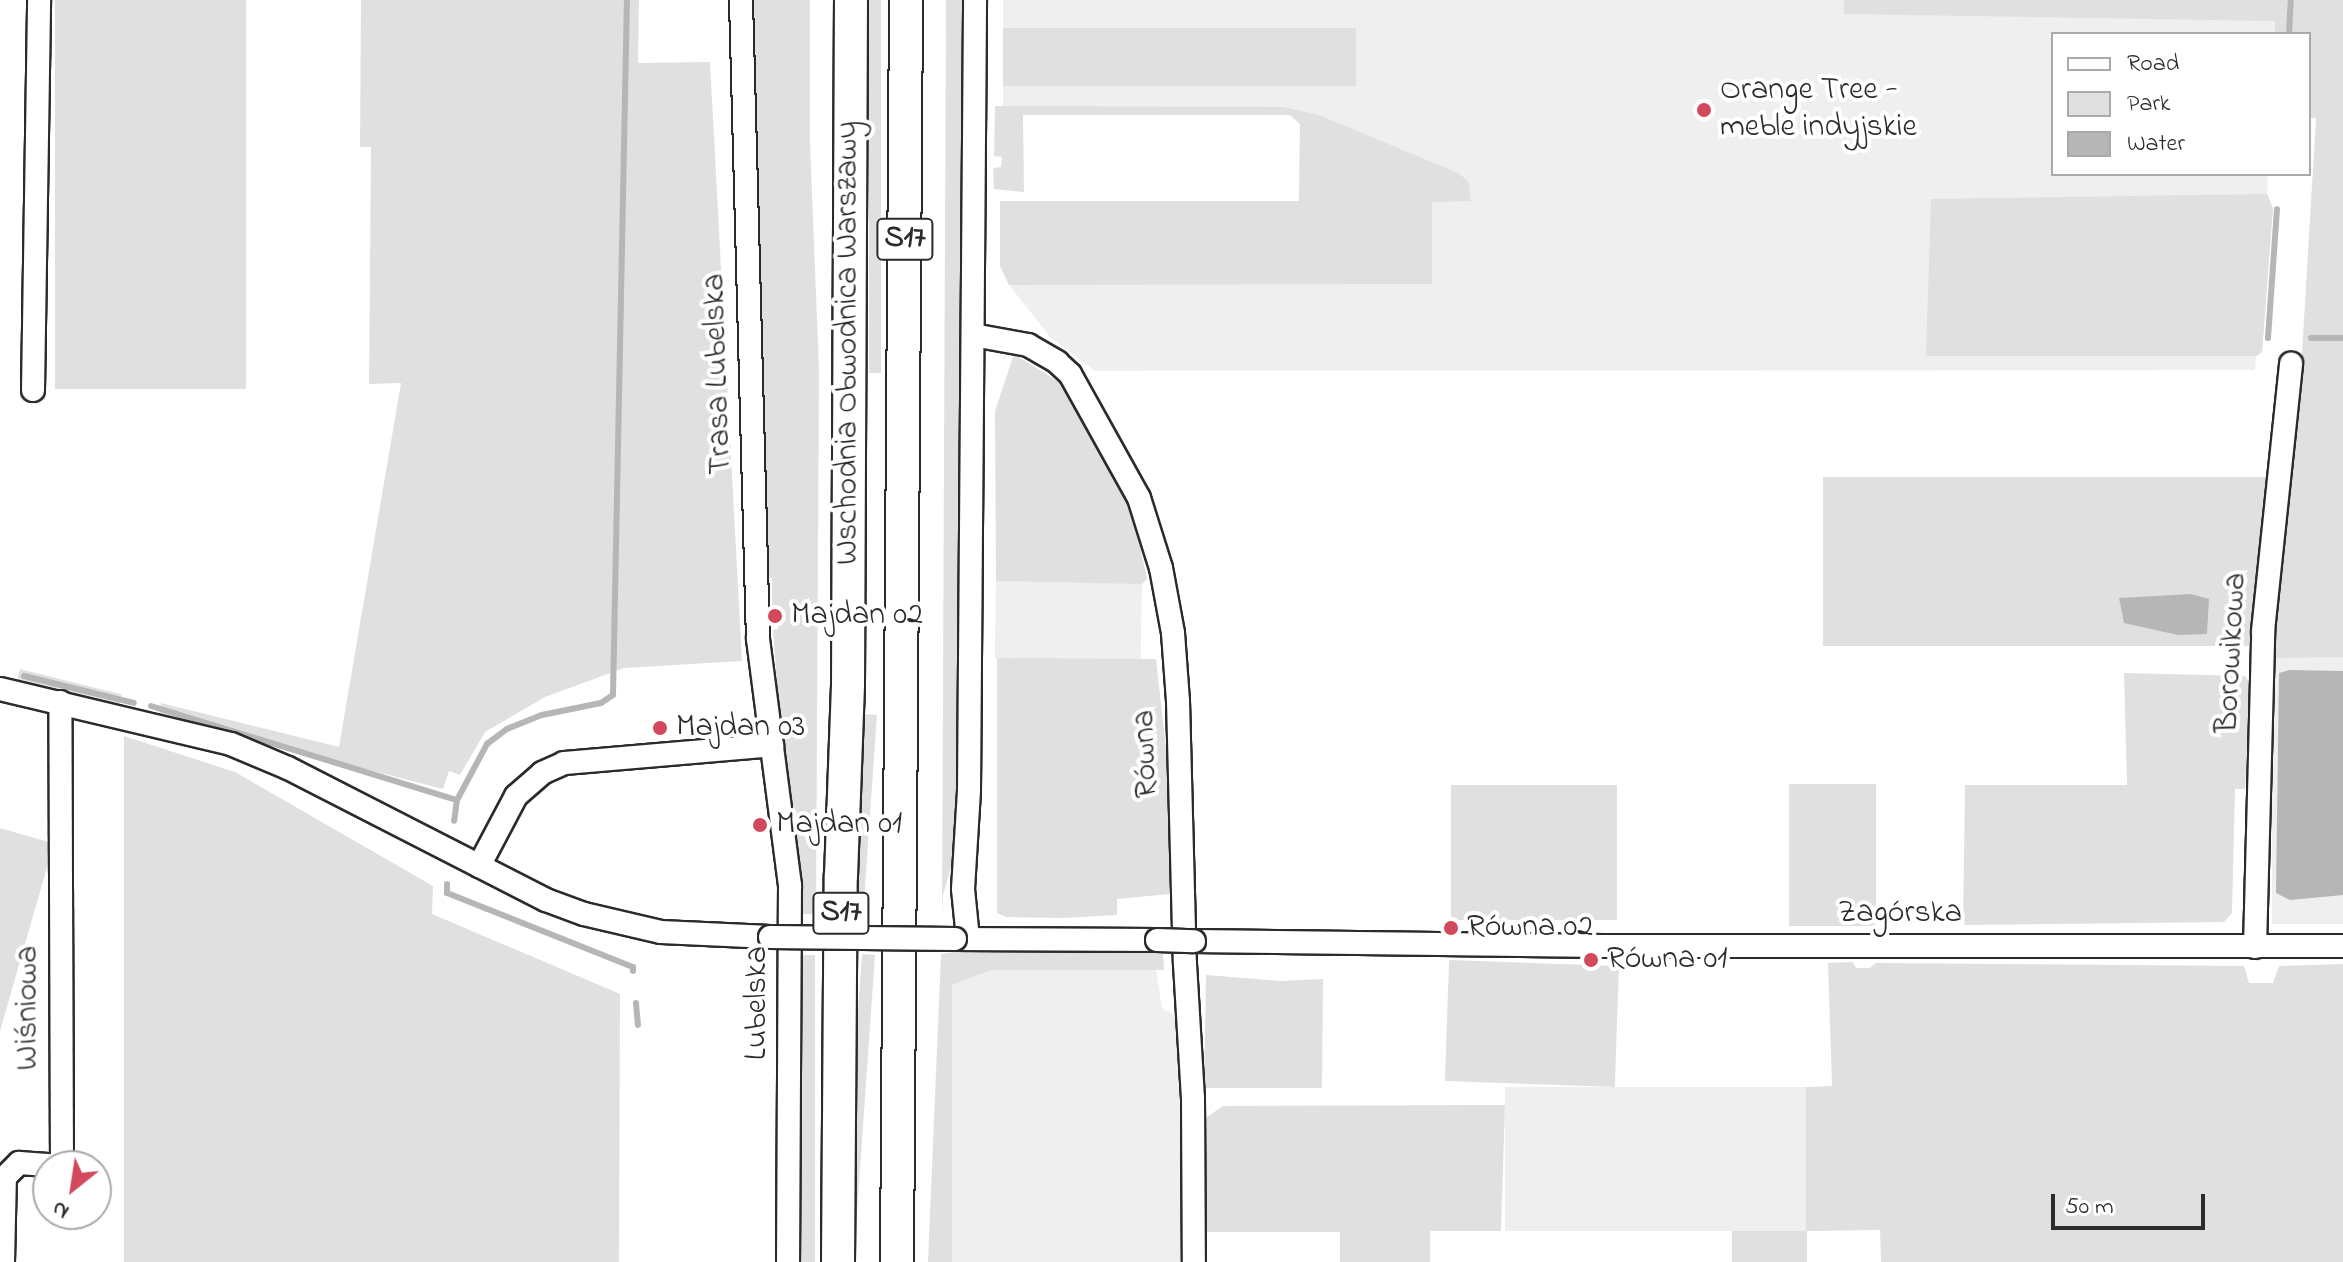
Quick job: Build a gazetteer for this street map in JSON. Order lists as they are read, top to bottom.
{
  "streets": {
    "highway": ["S17", "Wschodnia Obwodnica Warszawy"],
    "street": [
      "Trasa Lubelska",
      "Borowikowa",
      "Równa",
      "Zagórska",
      "Lubelska",
      "Wiśniowa"
    ]
  },
  "crossings": [
    ["Trasa Lubelska", "Lubelska"],
    ["Borowikowa", "Zagórska"],
    ["Zagórska", "Wiśniowa"]
  ],
  "places": [
    "Orange Tree - meble indyjskie",
    "Majdan 02",
    "Majdan 03",
    "Majdan 01",
    "Równa 02",
    "Równa 01"
  ],
  "legend": ["Road", "Park", "Water"],
  "scale_bar": "50 m",
  "north": "bottom left"
}
